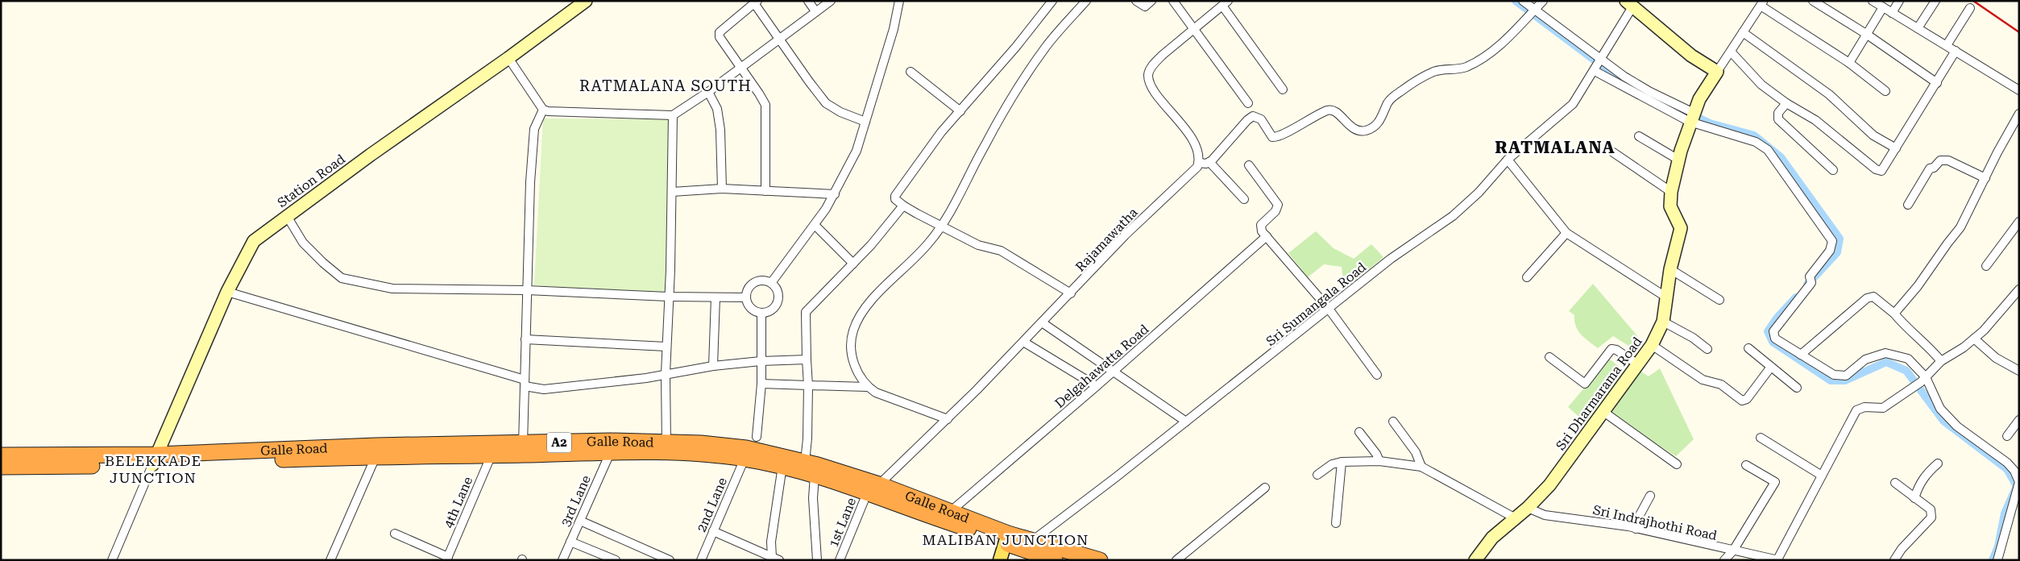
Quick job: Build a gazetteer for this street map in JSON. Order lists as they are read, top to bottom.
{
  "streets": {
    "highway": ["Galle Road", "A2"],
    "street": [
      "Station Road",
      "Rajamawatha",
      "Sri Sumangala Road",
      "Delgahawatta Road",
      "Sri Dharmarama Road",
      "3rd Lane",
      "4th Lane",
      "2nd Lane",
      "1st Lane",
      "Sri Indrajhothi Road"
    ]
  },
  "crossings": [
    ["Station Road", "Galle Road"],
    ["Rajamawatha", "Galle Road"],
    ["Rajamawatha", "1st Lane"],
    ["Sri Sumangala Road", "Galle Road"],
    ["Delgahawatta Road", "Galle Road"],
    ["Sri Dharmarama Road", "Sri Indrajhothi Road"],
    ["Galle Road", "3rd Lane"],
    ["Galle Road", "4th Lane"],
    ["Galle Road", "2nd Lane"],
    ["Galle Road", "1st Lane"]
  ],
  "districts": [
    "RATMALANA SOUTH",
    "RATMALANA",
    "BELEKKADE JUNCTION",
    "MALIBAN JUNCTION"
  ]
}
